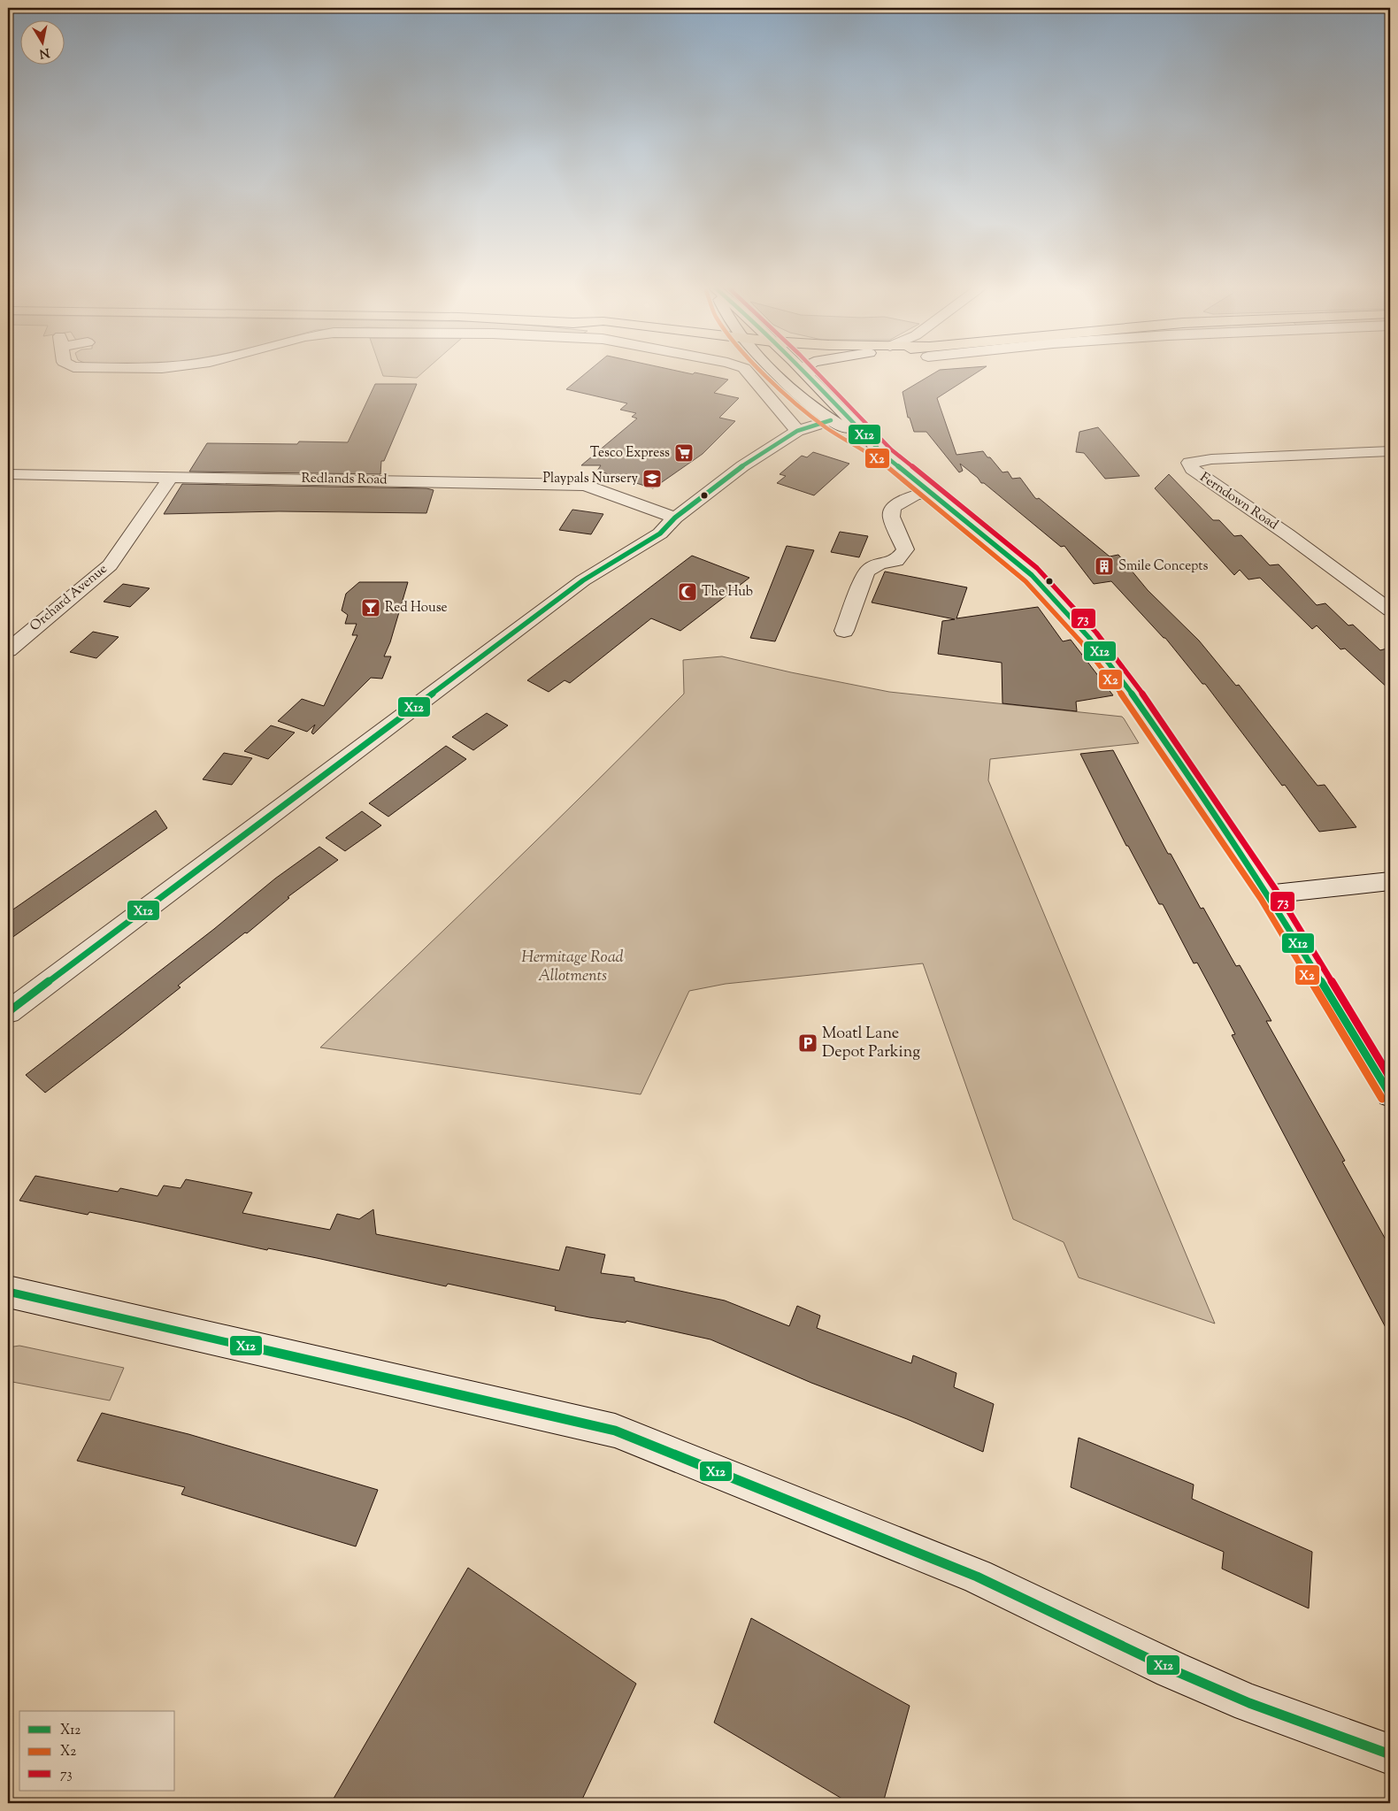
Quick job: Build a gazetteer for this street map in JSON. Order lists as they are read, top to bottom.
{
  "streets": {
    "street": ["Redlands Road", "Ferndown Road", "Orchard Avenue"]
  },
  "crossings": [
    ["Redlands Road", "Orchard Avenue"]
  ],
  "parks": ["Hermitage Road Allotments"],
  "places": {
    "supermarket": ["Tesco Express"],
    "school or university": ["Playpals Nursery"],
    "building": ["Smile Concepts"],
    "mosque": ["The Hub"],
    "bar": ["Red House"],
    "parking": ["Moatl Lane Depot Parking"]
  },
  "lines": ["transit line X12", "transit line X2", "transit line 73"],
  "legend": ["X12", "X2", "73"],
  "north": "bottom"
}
